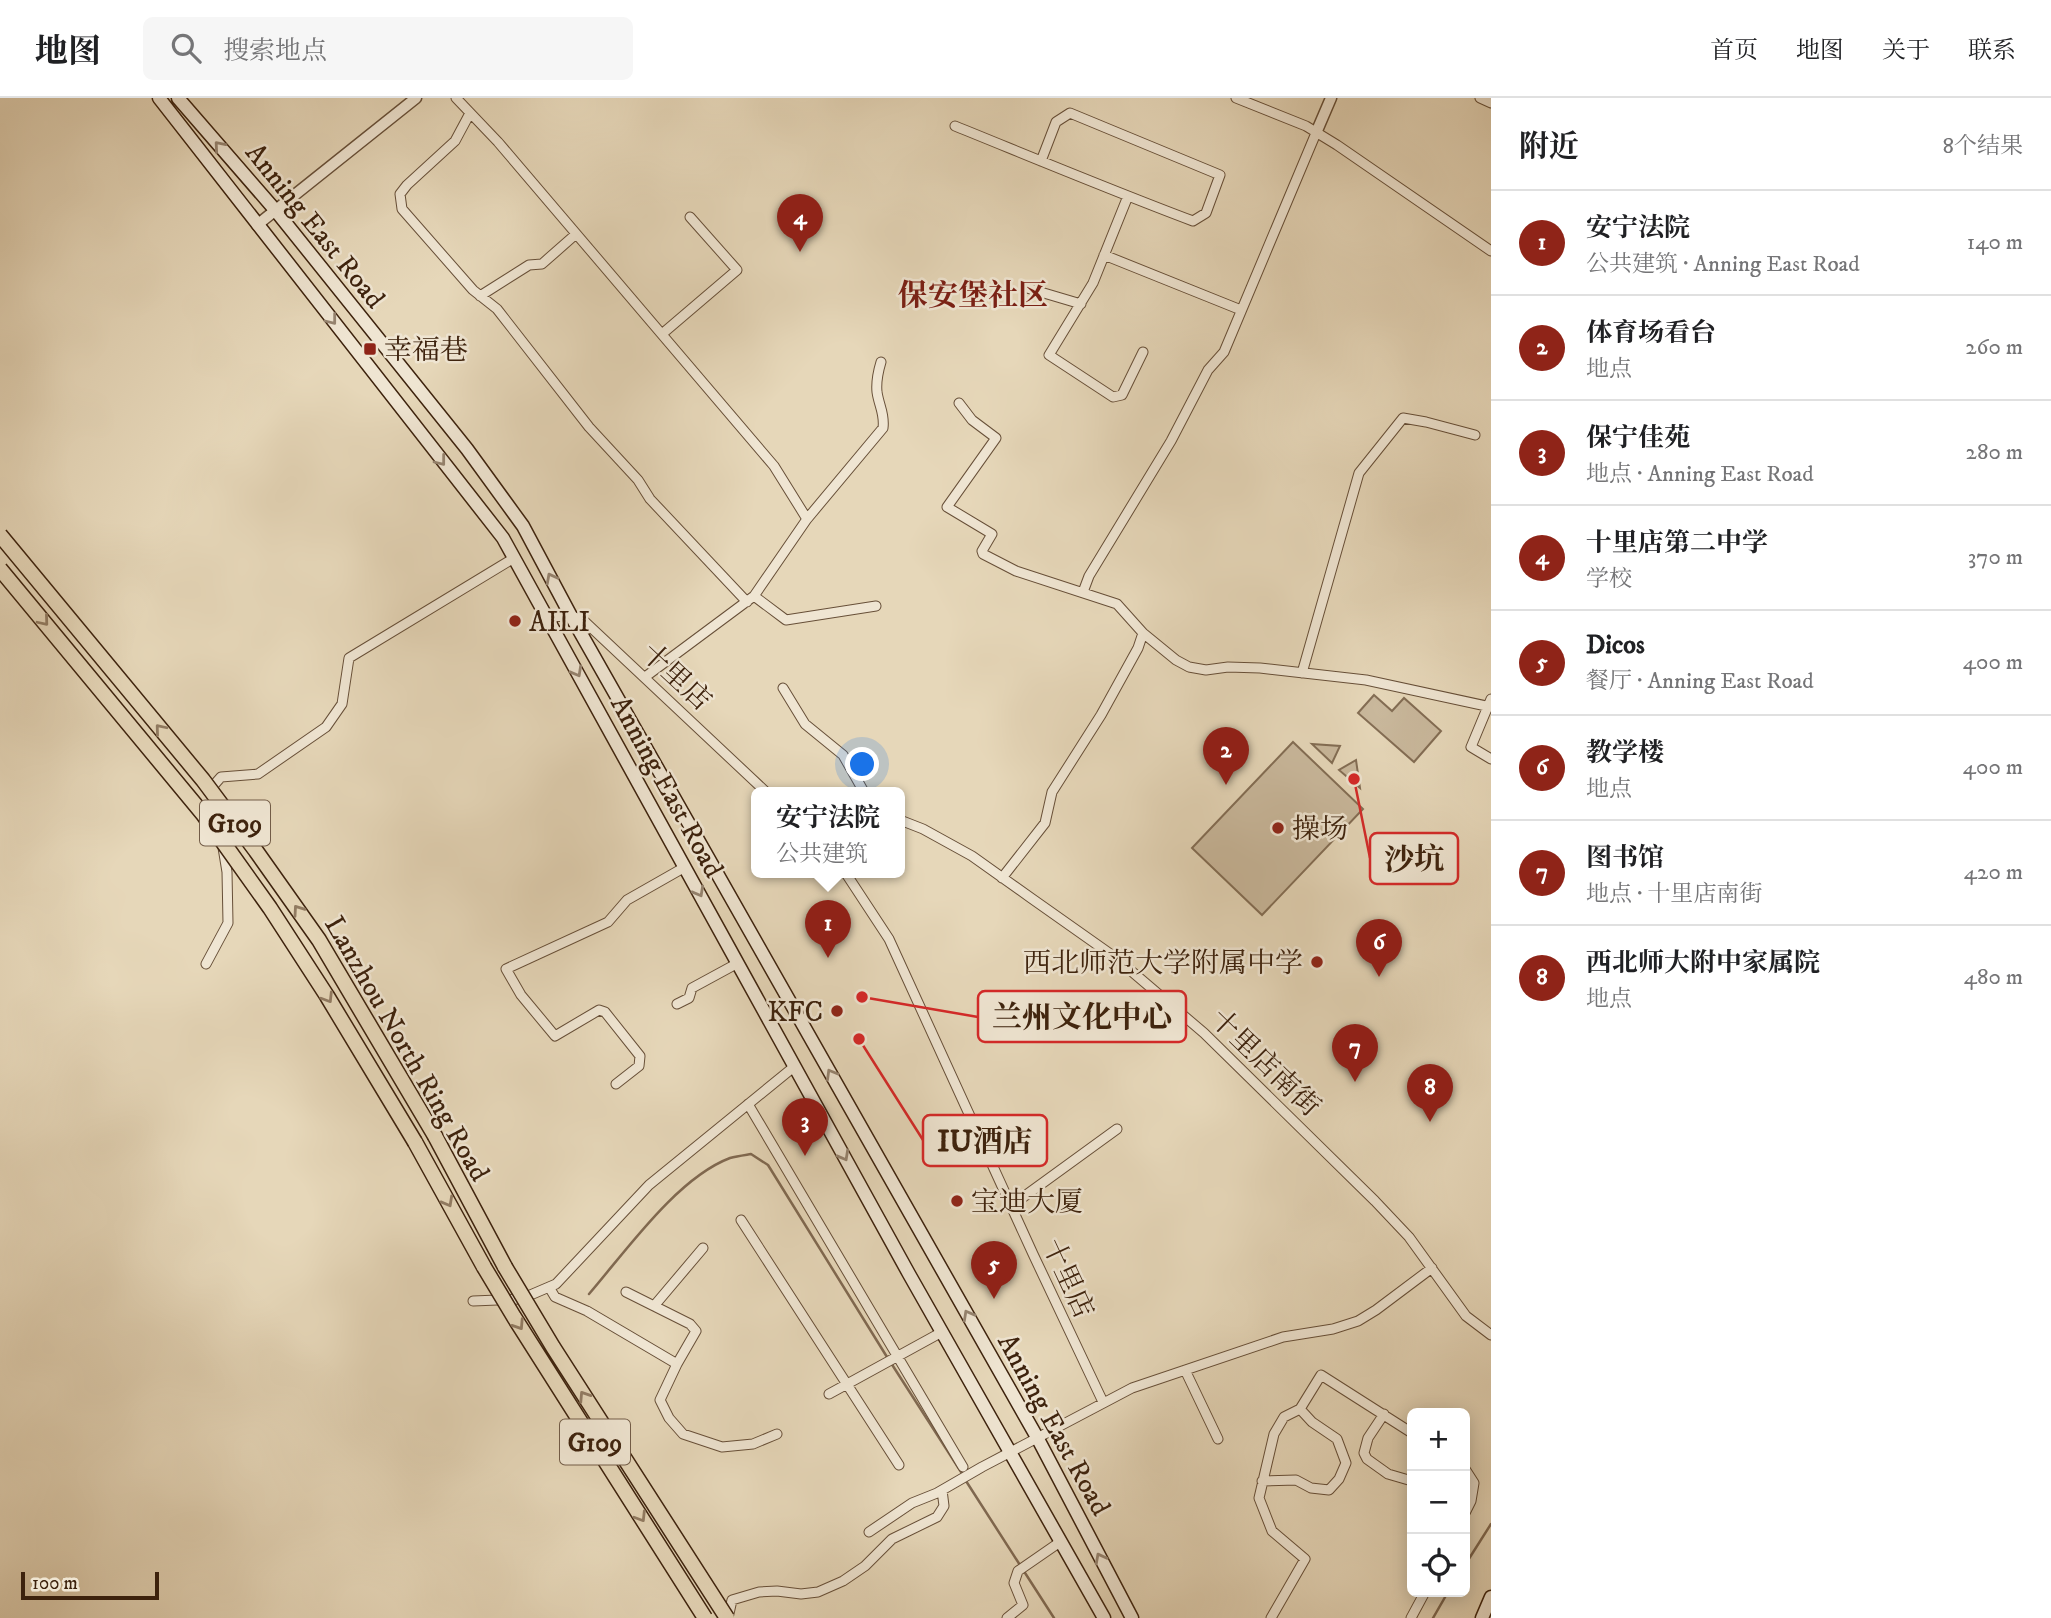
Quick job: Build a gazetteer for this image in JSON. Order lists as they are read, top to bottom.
{
  "streets": {
    "highway": ["G109", "Lanzhou North Ring Road"],
    "main road": ["Anning East Road"],
    "street": ["十里店", "十里店南街"]
  },
  "crossings": [
    ["Anning East Road", "十里店"]
  ],
  "districts": ["保安堡社区"],
  "places": {
    "transit": ["幸福巷"],
    "other": [
      "AILI",
      "沙坑",
      "操场",
      "西北师范大学附属中学",
      "兰州文化中心",
      "KFC",
      "IU酒店",
      "宝迪大厦"
    ]
  },
  "scale_bar": "100 m",
  "page": {
    "header": "地图",
    "search": "搜索地点",
    "nav": [
      "首页",
      "地图",
      "关于",
      "联系"
    ],
    "heading": ["附近", "8个结果"],
    "list": [
      {
        "mark": "1",
        "name": "安宁法院",
        "note": "公共建筑 · Anning East Road",
        "value": "140 m"
      },
      {
        "mark": "2",
        "name": "体育场看台",
        "note": "地点",
        "value": "260 m"
      },
      {
        "mark": "3",
        "name": "保宁佳苑",
        "note": "地点 · Anning East Road",
        "value": "280 m"
      },
      {
        "mark": "4",
        "name": "十里店第二中学",
        "note": "学校",
        "value": "370 m"
      },
      {
        "mark": "5",
        "name": "Dicos",
        "note": "餐厅 · Anning East Road",
        "value": "400 m"
      },
      {
        "mark": "6",
        "name": "教学楼",
        "note": "地点",
        "value": "400 m"
      },
      {
        "mark": "7",
        "name": "图书馆",
        "note": "地点 · 十里店南街",
        "value": "420 m"
      },
      {
        "mark": "8",
        "name": "西北师大附中家属院",
        "note": "地点",
        "value": "480 m"
      }
    ],
    "pins": [
      "4",
      "2",
      "1",
      "6",
      "7",
      "8",
      "3",
      "5"
    ],
    "popup": ["安宁法院", "公共建筑"],
    "map_buttons": ["+", "−"],
    "scale": "100 m"
  }
}
